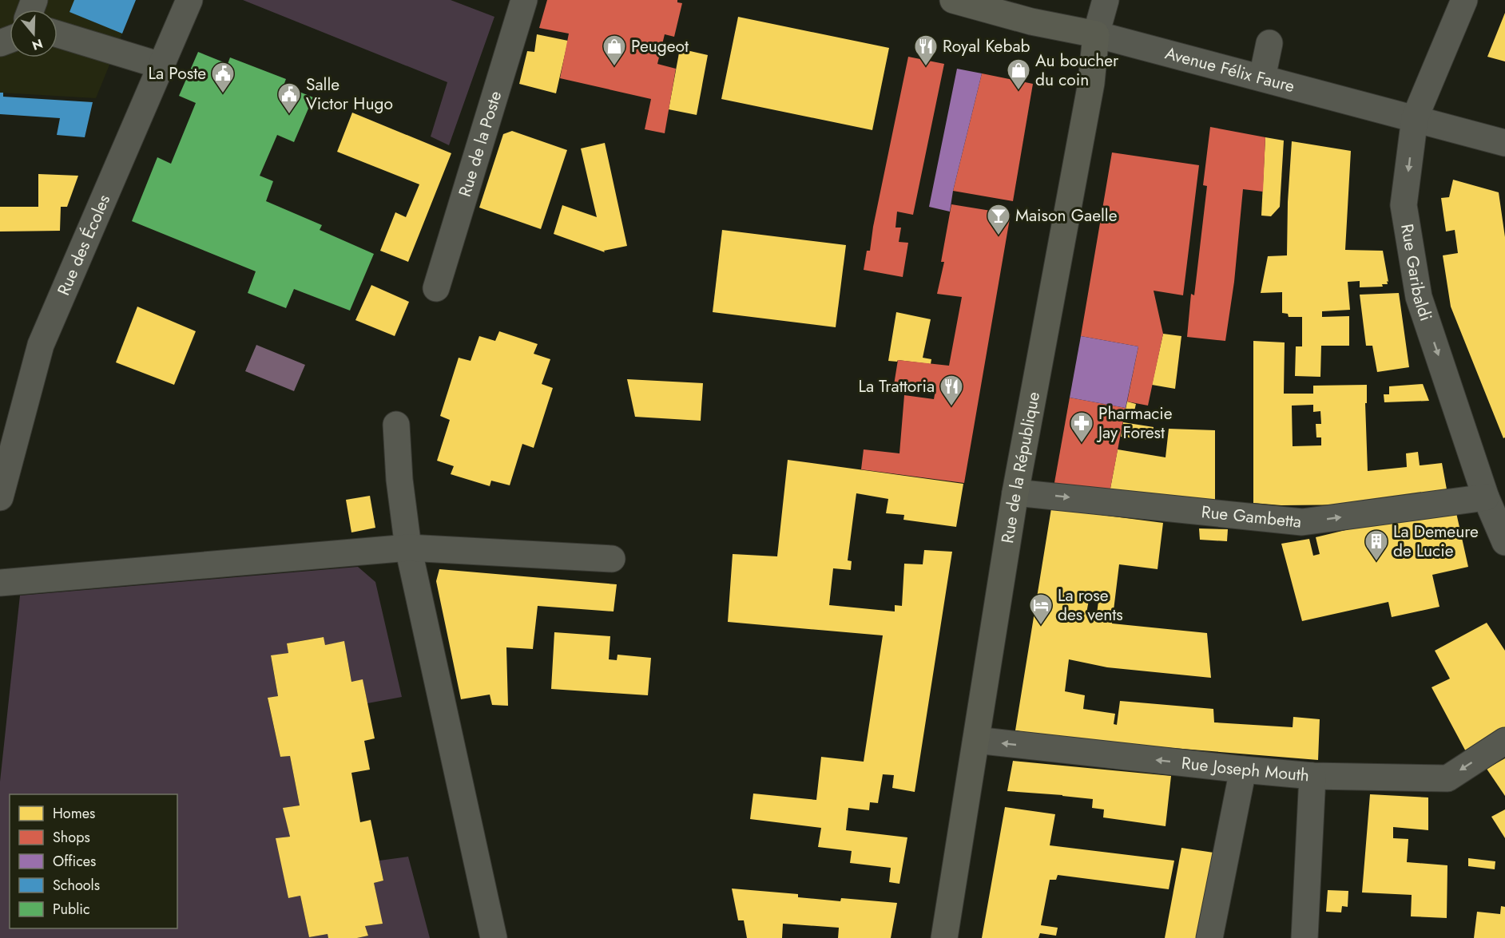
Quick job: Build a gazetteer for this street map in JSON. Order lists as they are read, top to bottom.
{
  "streets": {
    "main road": ["Avenue Félix Faure", "Rue de la République"],
    "street": [
      "Rue de la Poste",
      "Rue des Écoles",
      "Rue Garibaldi",
      "Rue Gambetta",
      "Rue Joseph Mouth"
    ]
  },
  "crossings": [
    ["Avenue Félix Faure", "Rue Garibaldi"],
    ["Avenue Félix Faure", "Rue de la République"],
    ["Rue Garibaldi", "Rue Gambetta"],
    ["Rue de la République", "Rue Gambetta"],
    ["Rue de la République", "Rue Joseph Mouth"]
  ],
  "one_way": ["Rue Garibaldi", "Rue Gambetta", "Rue Joseph Mouth"],
  "places": {
    "shop": ["Peugeot", "Au boucher du coin"],
    "restaurant": ["Royal Kebab", "La Trattoria"],
    "public building": ["La Poste", "Salle Victor Hugo"],
    "bar": ["Maison Gaelle"],
    "pharmacy": ["Pharmacie Jay Forest"],
    "building": ["La Demeure de Lucie"],
    "hotel": ["La rose des vents"]
  },
  "legend": [
    "Homes",
    "Shops",
    "Offices",
    "Schools",
    "Public"
  ],
  "north": "bottom"
}
